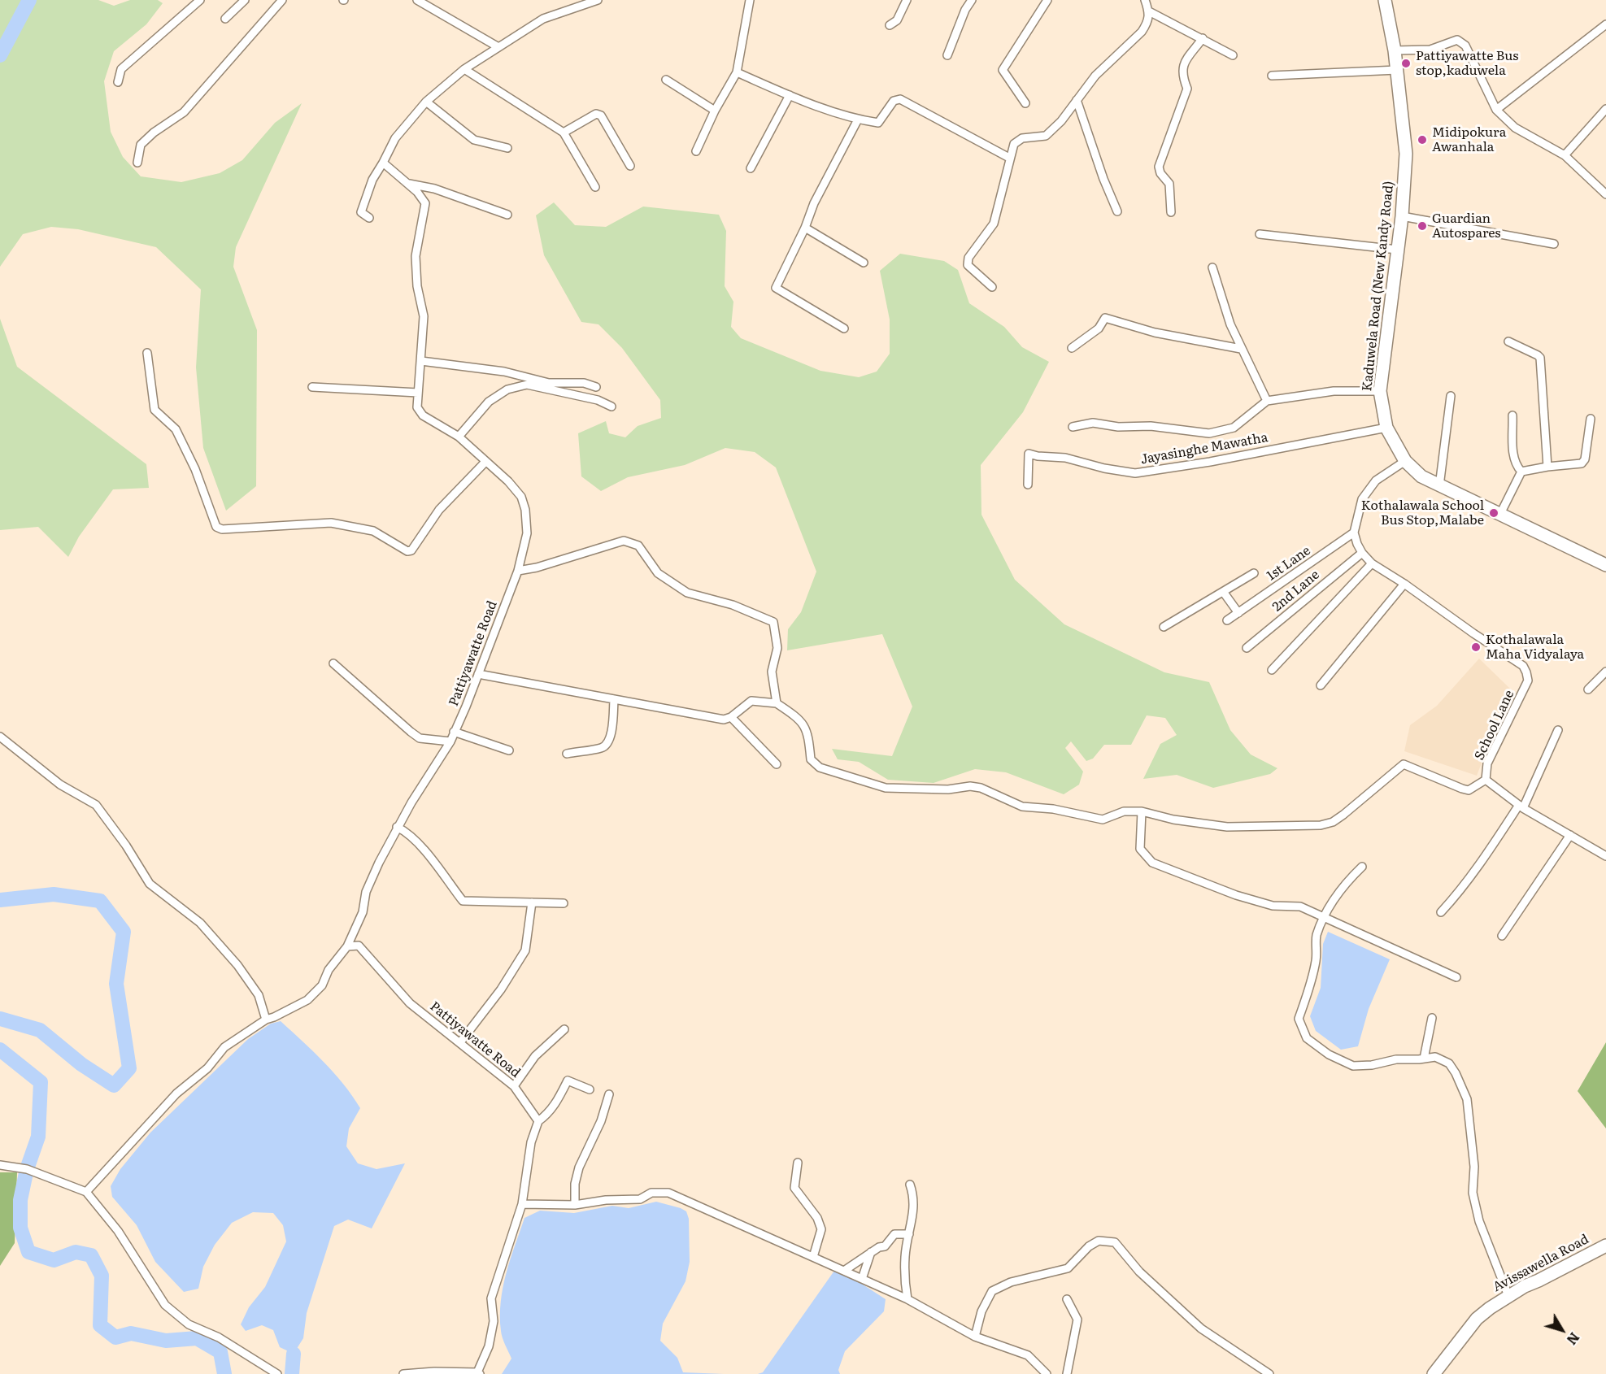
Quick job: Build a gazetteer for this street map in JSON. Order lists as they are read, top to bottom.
{
  "streets": {
    "main road": ["Kaduwela Road (New Kandy Road)", "Avissawella Road"],
    "street": [
      "Jayasinghe Mawatha",
      "1st Lane",
      "2nd Lane",
      "Pattiyawatte Road",
      "School Lane"
    ]
  },
  "crossings": [
    ["Kaduwela Road (New Kandy Road)", "Jayasinghe Mawatha"],
    ["1st Lane", "School Lane"],
    ["2nd Lane", "School Lane"]
  ],
  "places": [
    "Pattiyawatte Bus stop,kaduwela",
    "Midipokura Awanhala",
    "Guardian Autospares",
    "Kothalawala School Bus Stop,Malabe",
    "Kothalawala Maha Vidyalaya"
  ],
  "north": "bottom right"
}
